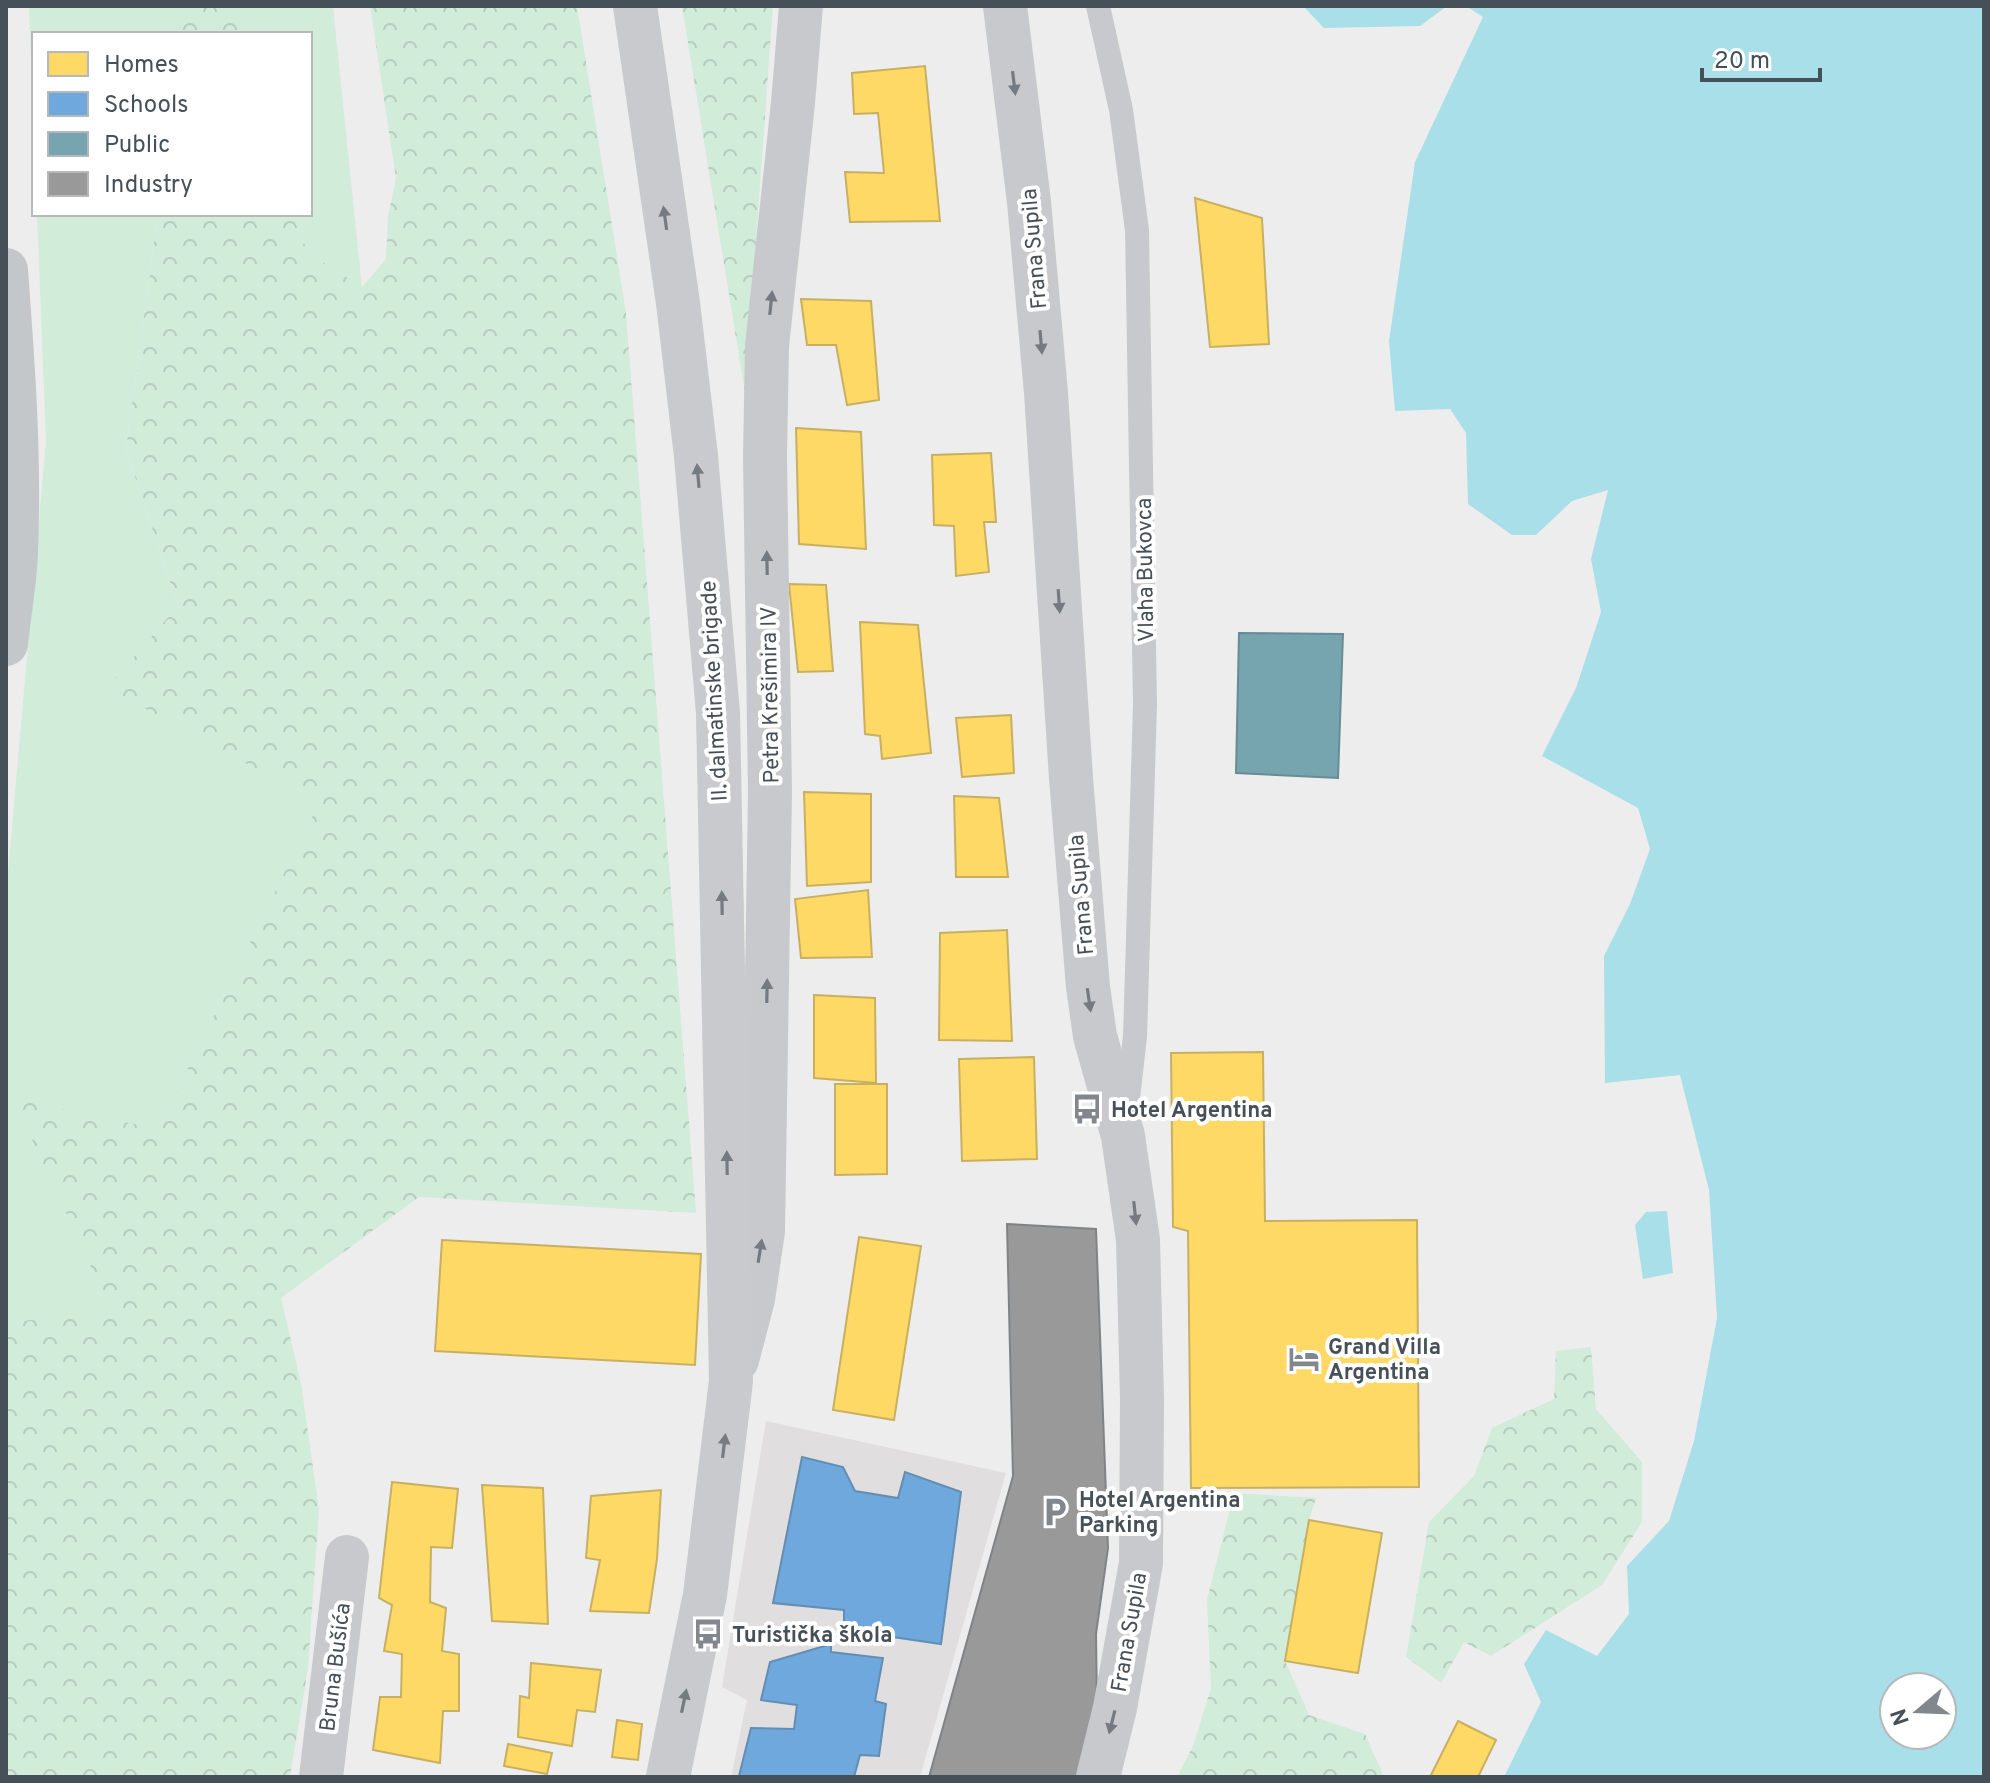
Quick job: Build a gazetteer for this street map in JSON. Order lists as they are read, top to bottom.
{
  "streets": {
    "street": [
      "Frana Supila",
      "II. dalmatinske brigade",
      "Petra Krešimira IV",
      "Bruna Bušića"
    ],
    "lane": ["Vlaha Bukovca"]
  },
  "crossings": [
    ["Frana Supila", "Vlaha Bukovca"],
    ["II. dalmatinske brigade", "Petra Krešimira IV"]
  ],
  "one_way": ["Frana Supila", "II. dalmatinske brigade", "Petra Krešimira IV"],
  "places": {
    "bus stop": ["Hotel Argentina", "Turistička škola"],
    "hotel": ["Grand Villa Argentina"],
    "parking": ["Hotel Argentina Parking"]
  },
  "legend": [
    "Homes",
    "Schools",
    "Public",
    "Industry"
  ],
  "scale_bar": "20 m",
  "north": "left"
}
